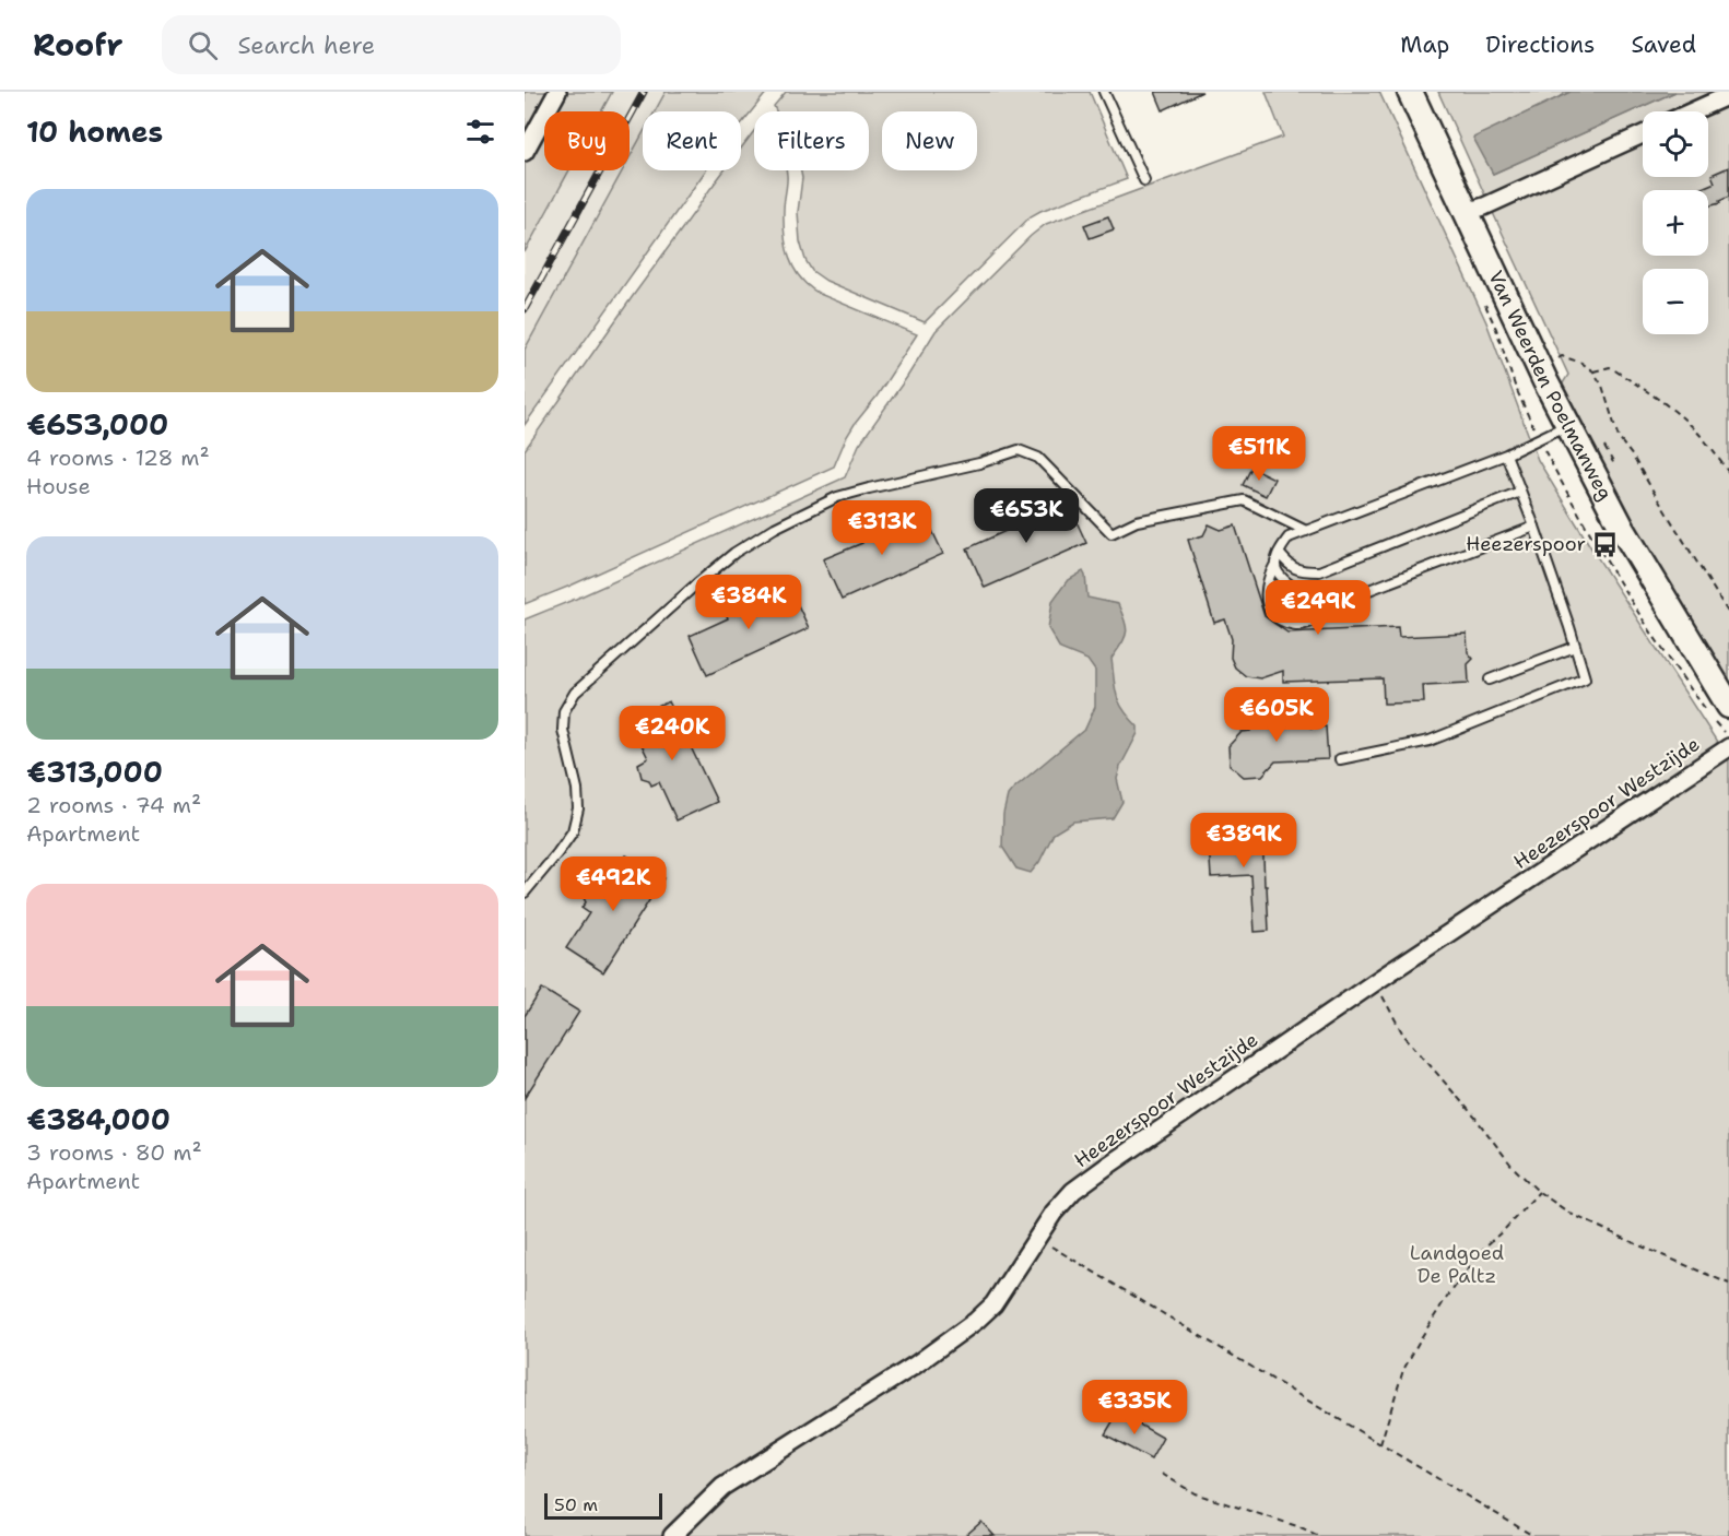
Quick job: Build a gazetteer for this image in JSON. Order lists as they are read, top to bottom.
{
  "streets": {
    "main road": ["Van Weerden Poelmanweg"],
    "street": ["Heezerspoor Westzijde"]
  },
  "parks": ["Landgoed De Paltz"],
  "places": {
    "bus stop": ["Heezerspoor"]
  },
  "scale_bar": "50 m",
  "page": {
    "header": "Roofr",
    "search": "Search here",
    "nav": ["Map", "Directions", "Saved"],
    "heading": "10 homes",
    "map_buttons": ["+", "−"],
    "chip": [
      "Buy",
      "Rent",
      "Filters",
      "New"
    ],
    "list": [
      {
        "name": "€653,000",
        "note": "4 rooms · 128 m² · House"
      },
      {
        "name": "€313,000",
        "note": "2 rooms · 74 m² · Apartment"
      },
      {
        "name": "€384,000",
        "note": "3 rooms · 80 m² · Apartment"
      }
    ],
    "price": [
      "€511K",
      "€653K",
      "€313K",
      "€384K",
      "€249K",
      "€605K",
      "€240K",
      "€389K",
      "€492K",
      "€335K"
    ],
    "scale": "50 m"
  }
}
